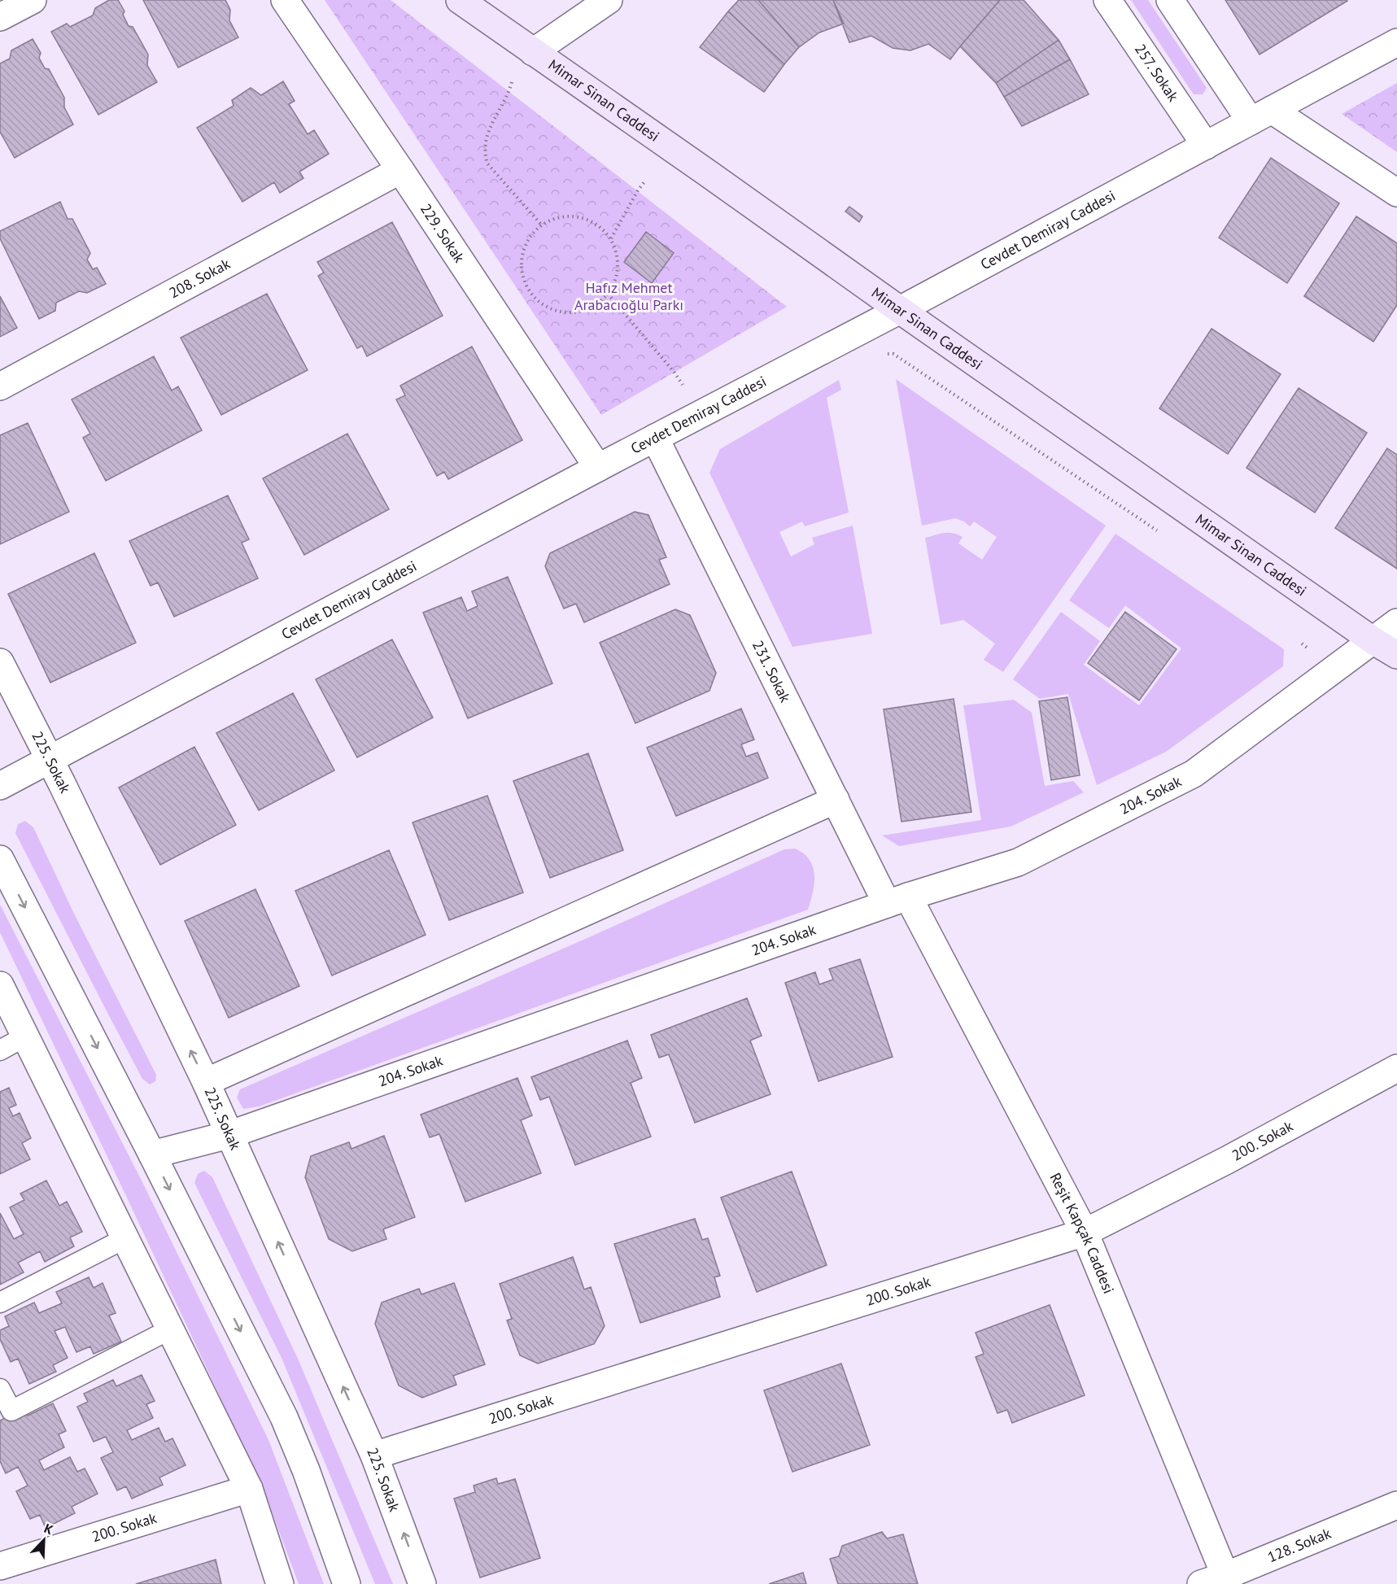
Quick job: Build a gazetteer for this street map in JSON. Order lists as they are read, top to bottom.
{
  "streets": {
    "main road": ["Mimar Sinan Caddesi"],
    "street": [
      "257. Sokak",
      "Cevdet Demiray Caddesi",
      "229. Sokak",
      "208. Sokak",
      "231. Sokak",
      "225. Sokak",
      "204. Sokak",
      "200. Sokak",
      "Reşit Kapçak Caddesi",
      "128. Sokak"
    ]
  },
  "crossings": [
    ["257. Sokak", "Cevdet Demiray Caddesi"],
    ["Mimar Sinan Caddesi", "Cevdet Demiray Caddesi"],
    ["Mimar Sinan Caddesi", "204. Sokak"],
    ["Cevdet Demiray Caddesi", "229. Sokak"],
    ["Cevdet Demiray Caddesi", "231. Sokak"],
    ["Cevdet Demiray Caddesi", "225. Sokak"],
    ["229. Sokak", "208. Sokak"],
    ["231. Sokak", "204. Sokak"],
    ["231. Sokak", "Reşit Kapçak Caddesi"],
    ["225. Sokak", "204. Sokak"],
    ["225. Sokak", "200. Sokak"],
    ["204. Sokak", "Reşit Kapçak Caddesi"],
    ["200. Sokak", "Reşit Kapçak Caddesi"],
    ["Reşit Kapçak Caddesi", "128. Sokak"]
  ],
  "parks": ["Hafız Mehmet Arabacıoğlu Parkı"],
  "north": "top right"
}
